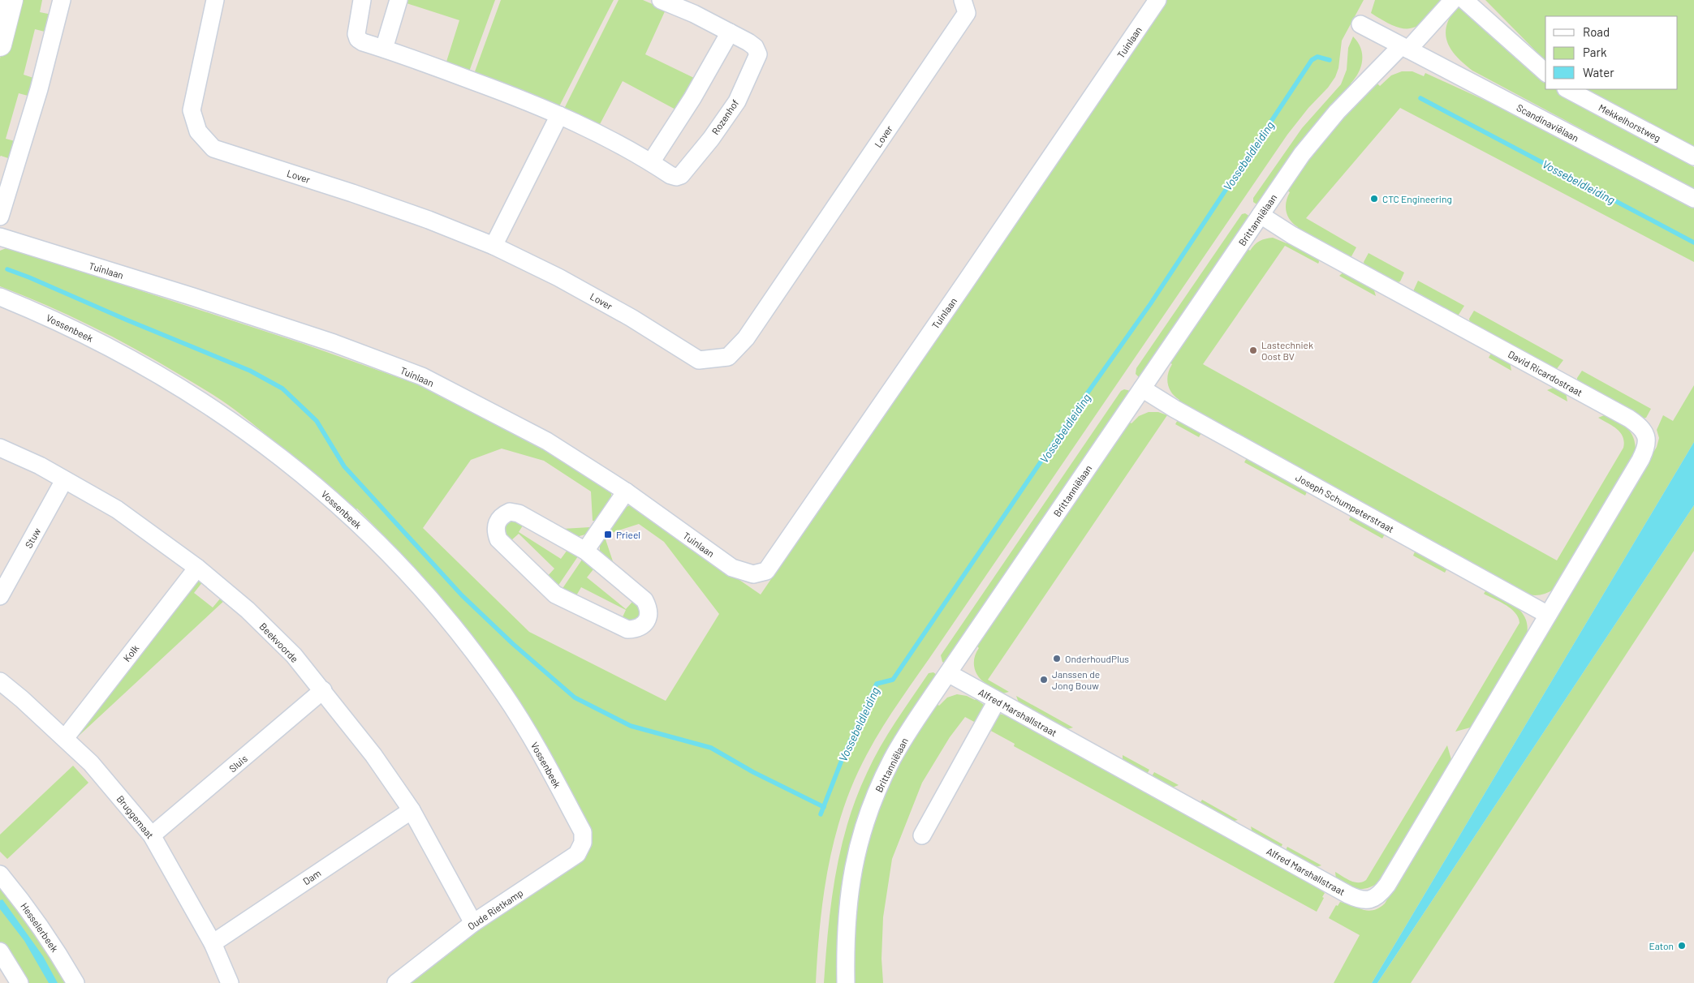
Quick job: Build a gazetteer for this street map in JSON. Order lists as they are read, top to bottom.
{
  "streets": {
    "street": [
      "Tuinlaan",
      "Rozenhof",
      "Scandinaviëlaan",
      "Mekkelhorstweg",
      "Lover",
      "Brittanniëlaan",
      "Vossenbeek",
      "David Ricardostraat",
      "Joseph Schumpeterstraat",
      "Stuw",
      "Beekvoorde",
      "Kolk",
      "Alfred Marshallstraat",
      "Sluis",
      "Bruggemaat",
      "Dam",
      "Oude Rietkamp",
      "Hesselerbeek"
    ]
  },
  "crossings": [
    ["Scandinaviëlaan", "Brittanniëlaan"],
    ["Brittanniëlaan", "David Ricardostraat"],
    ["Brittanniëlaan", "Joseph Schumpeterstraat"],
    ["Brittanniëlaan", "Alfred Marshallstraat"],
    ["Vossenbeek", "Oude Rietkamp"],
    ["David Ricardostraat", "Joseph Schumpeterstraat"],
    ["David Ricardostraat", "Alfred Marshallstraat"],
    ["Joseph Schumpeterstraat", "Alfred Marshallstraat"],
    ["Stuw", "Beekvoorde"],
    ["Beekvoorde", "Kolk"],
    ["Beekvoorde", "Sluis"],
    ["Beekvoorde", "Dam"],
    ["Beekvoorde", "Oude Rietkamp"],
    ["Kolk", "Bruggemaat"],
    ["Sluis", "Bruggemaat"],
    ["Bruggemaat", "Dam"]
  ],
  "water": ["Vossebeldleiding"],
  "places": {
    "other": [
      "CTC Engineering",
      "Lastechniek Oost BV",
      "OnderhoudPlus",
      "Janssen de Jong Bouw",
      "Eaton"
    ],
    "transit": ["Prieel"]
  },
  "legend": ["Road", "Park", "Water"]
}
